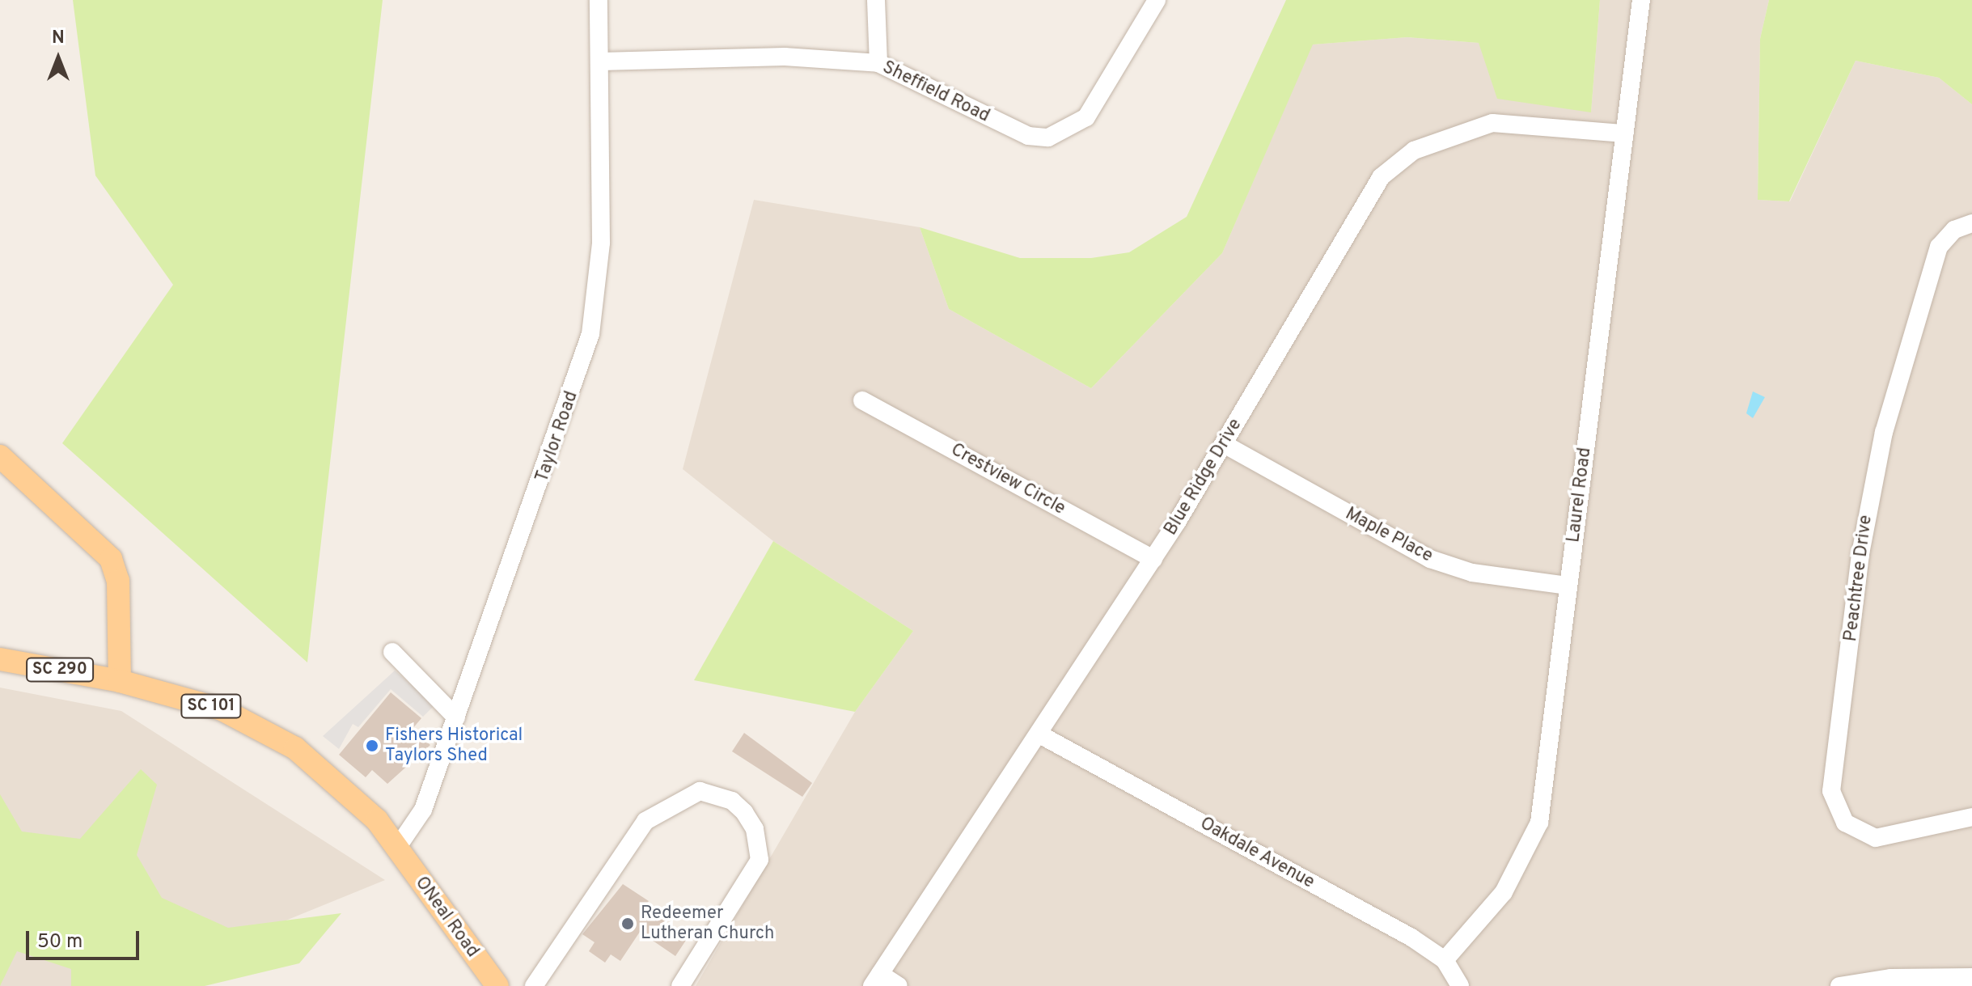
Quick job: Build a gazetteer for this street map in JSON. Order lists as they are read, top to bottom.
{
  "streets": {
    "main road": ["SC 290", "SC 101", "ONeal Road"],
    "street": [
      "Sheffield Road",
      "Taylor Road",
      "Blue Ridge Drive",
      "Crestview Circle",
      "Laurel Road",
      "Maple Place",
      "Peachtree Drive",
      "Oakdale Avenue"
    ]
  },
  "crossings": [
    ["Sheffield Road", "Taylor Road"],
    ["Taylor Road", "SC 101"],
    ["Taylor Road", "ONeal Road"],
    ["Blue Ridge Drive", "Crestview Circle"],
    ["Blue Ridge Drive", "Laurel Road"],
    ["Blue Ridge Drive", "Maple Place"],
    ["Blue Ridge Drive", "Oakdale Avenue"],
    ["Laurel Road", "Maple Place"],
    ["Laurel Road", "Oakdale Avenue"],
    ["SC 290", "SC 101"],
    ["SC 101", "ONeal Road"]
  ],
  "places": ["Fishers Historical Taylors Shed", "Redeemer Lutheran Church"],
  "scale_bar": "50 m",
  "north": "top"
}
